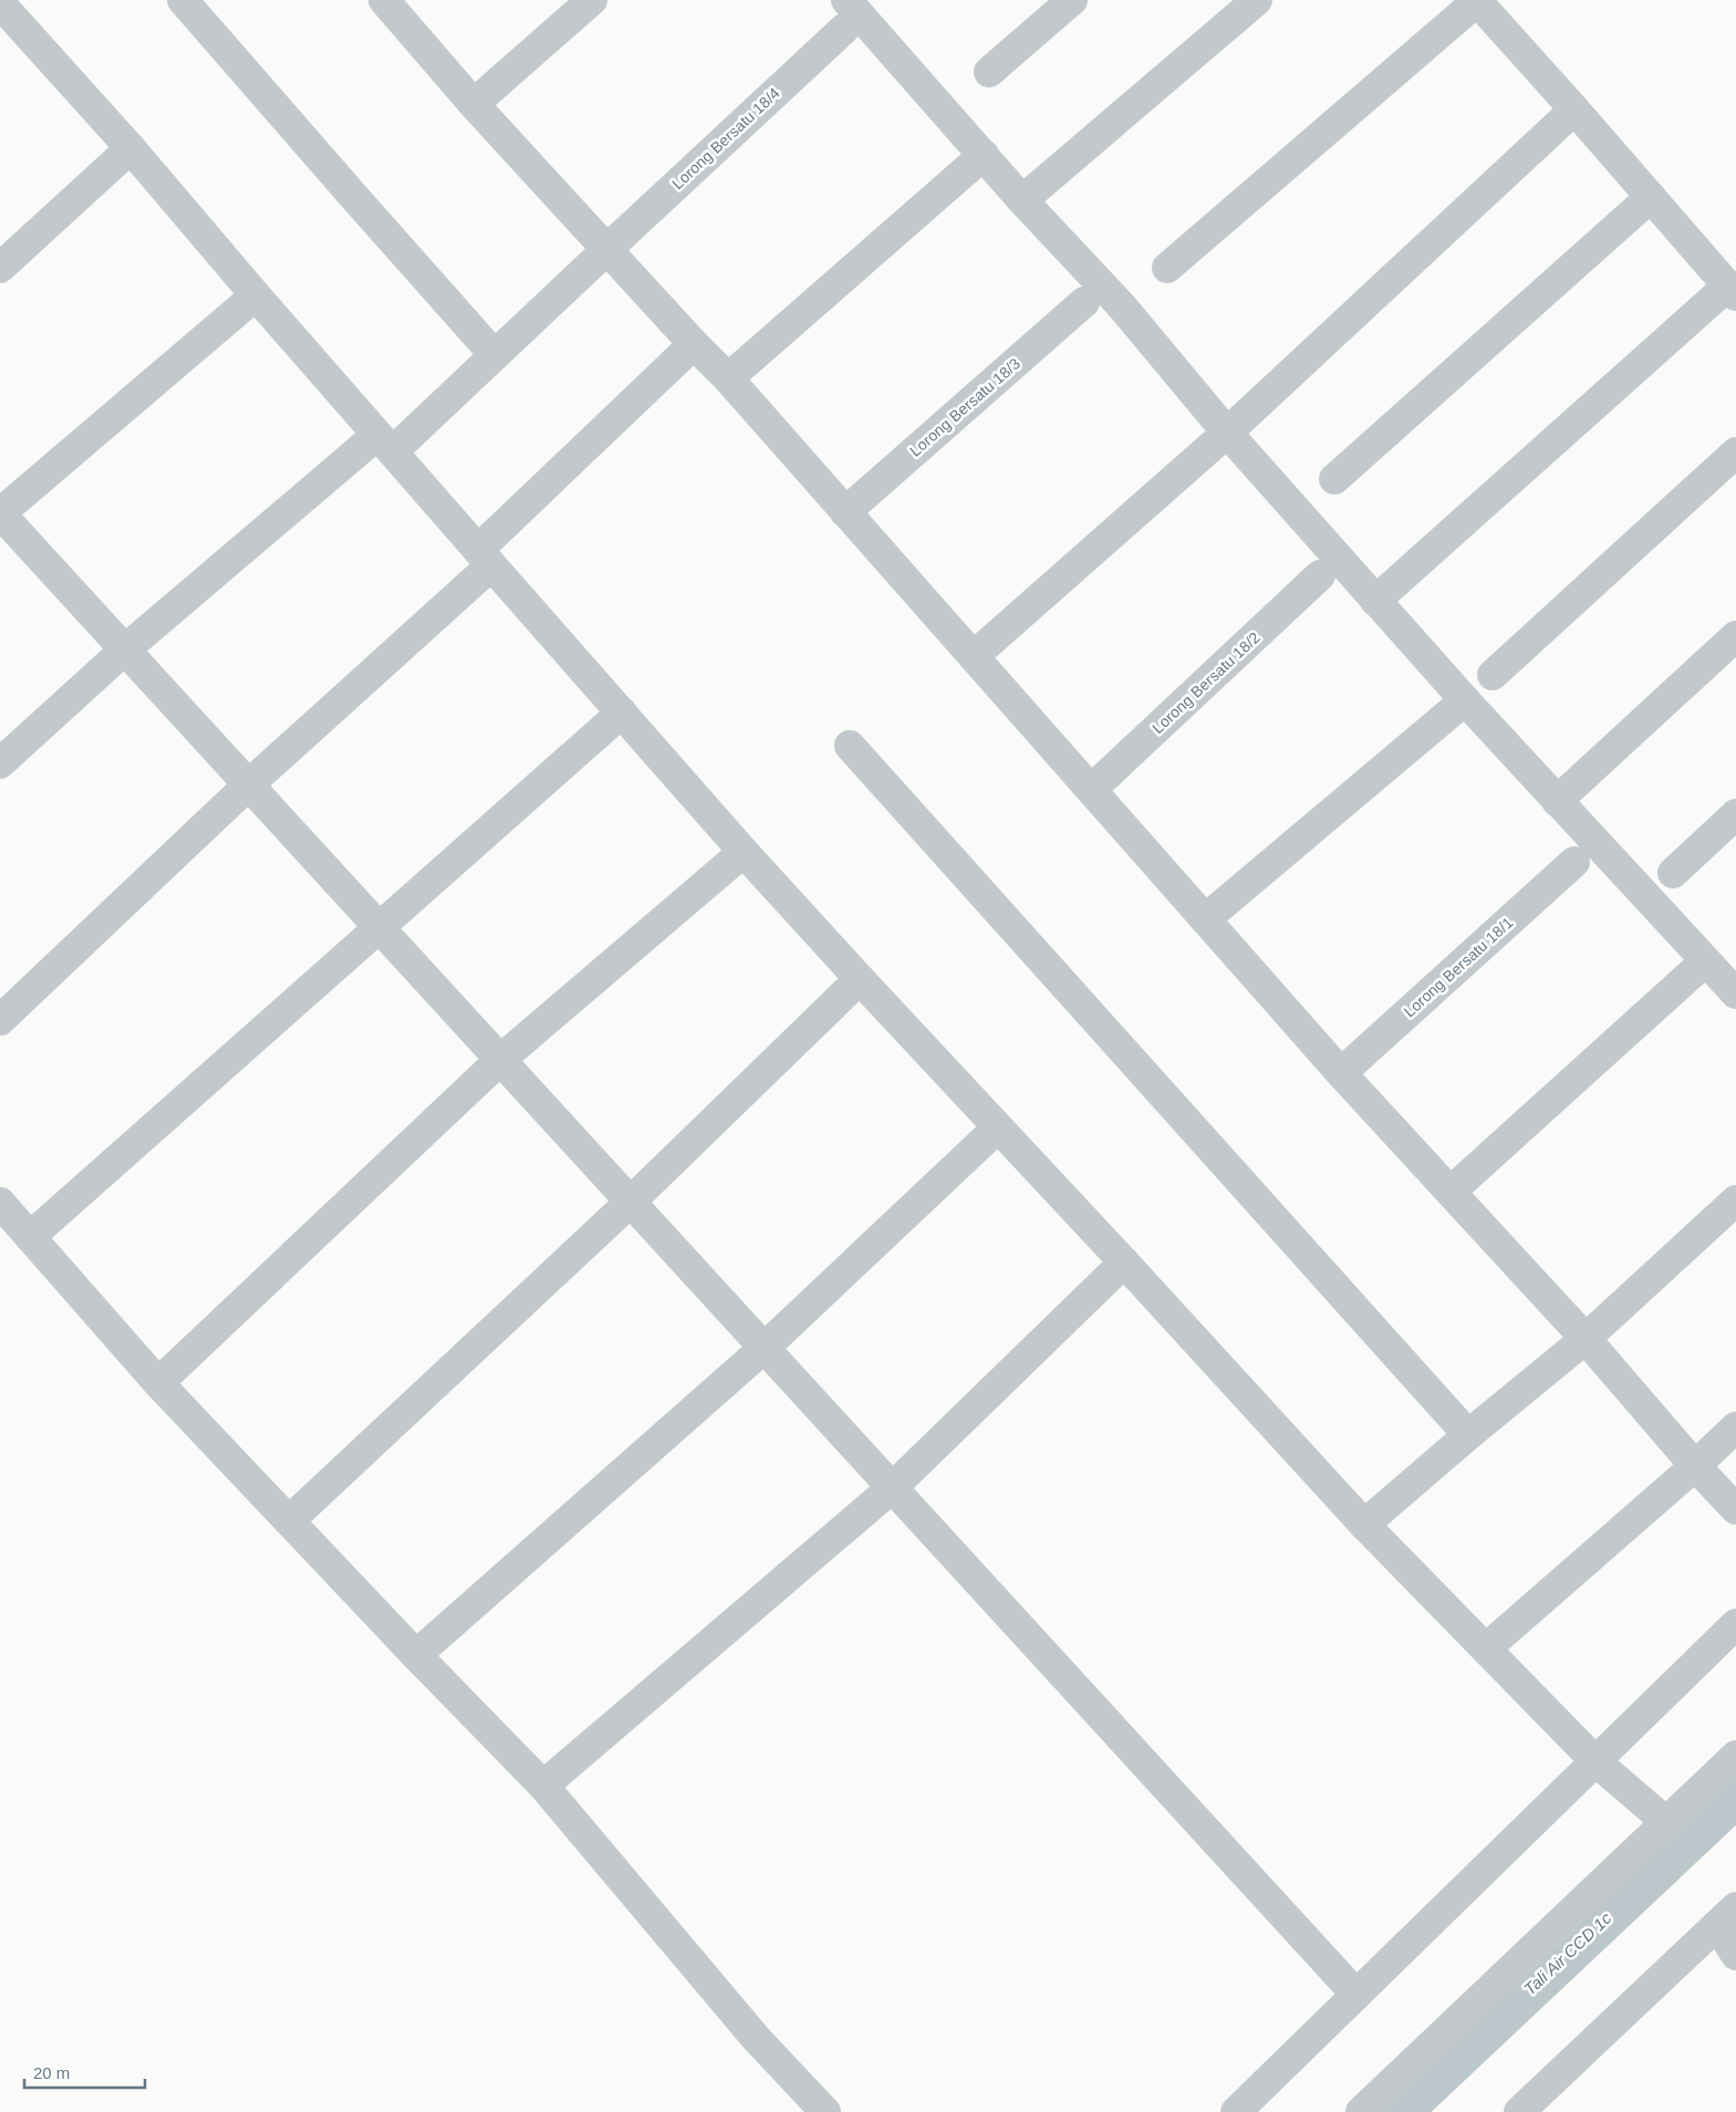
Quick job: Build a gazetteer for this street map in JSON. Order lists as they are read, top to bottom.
{
  "streets": {
    "street": [
      "Lorong Bersatu 18/4",
      "Lorong Bersatu 18/3",
      "Lorong Bersatu 18/2",
      "Lorong Bersatu 18/1"
    ]
  },
  "water": ["Tali Air CCD 1c"],
  "scale_bar": "20 m"
}
